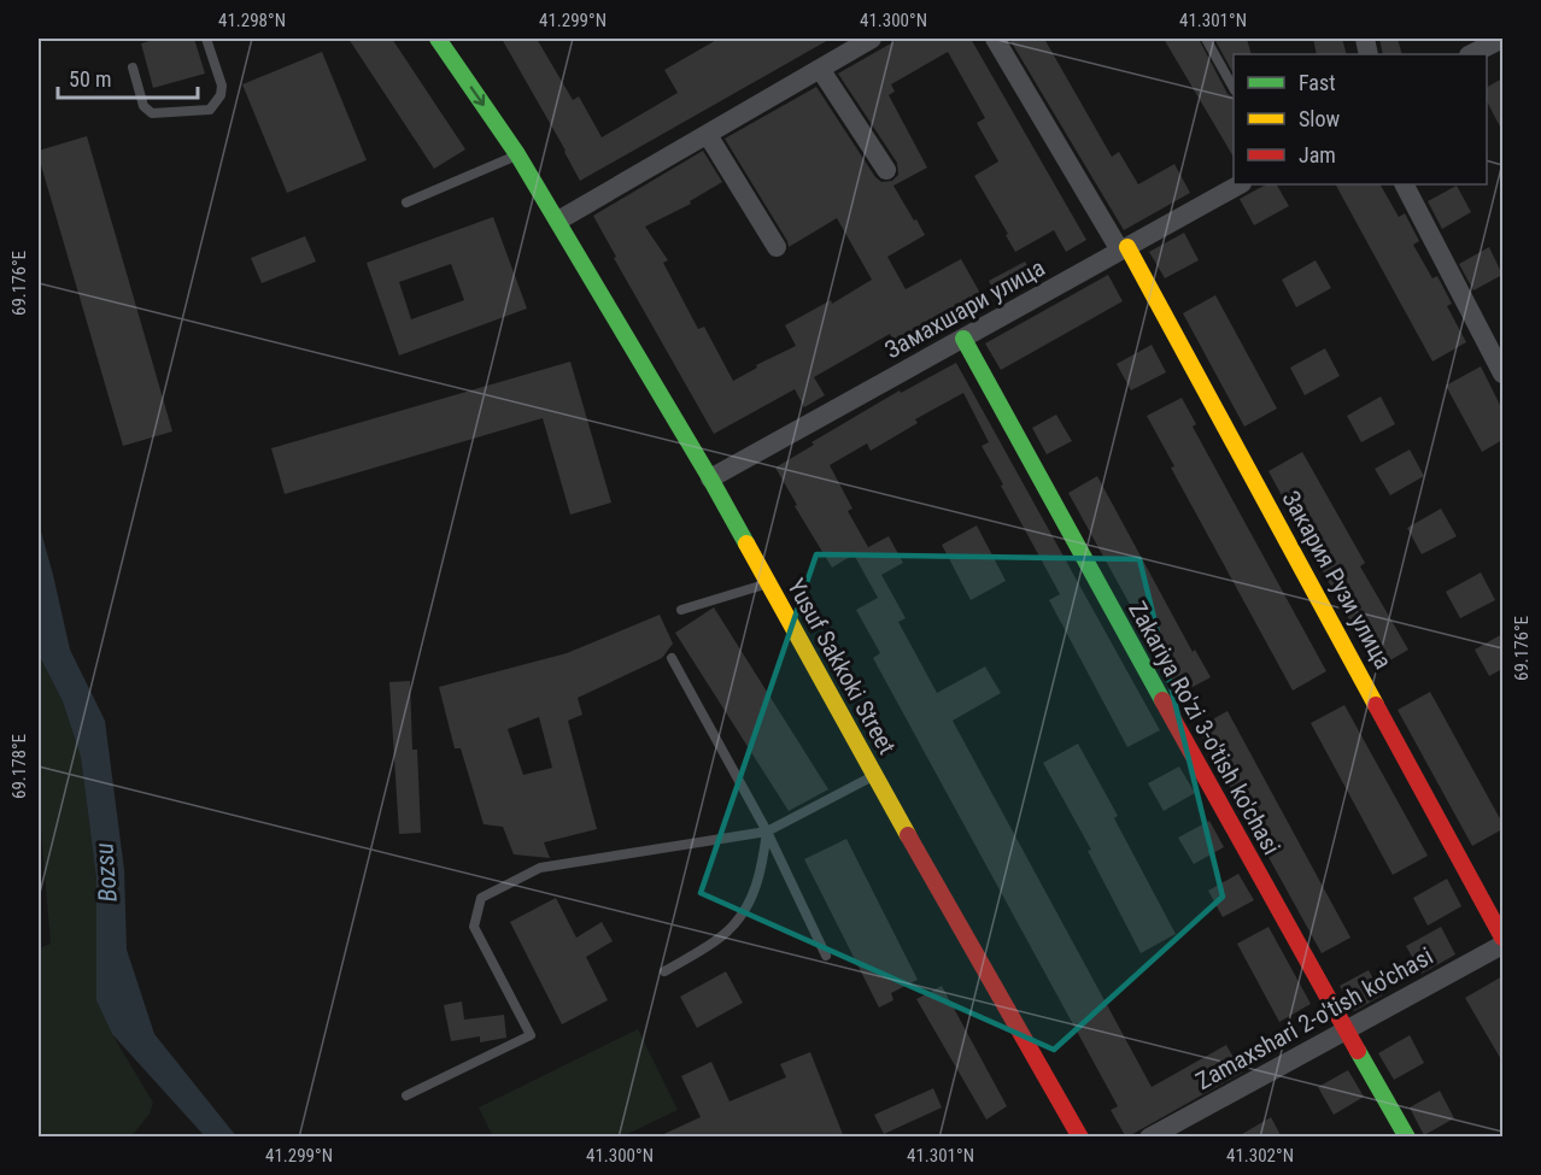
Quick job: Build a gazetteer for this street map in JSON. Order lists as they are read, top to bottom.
{
  "streets": {
    "street": [
      "Замахшари улица",
      "Закария Рузи улица",
      "Yusuf Sakkoki Street",
      "Zakariya Ro'zi 3-o'tish ko'chasi",
      "Zamaxshari 2-o'tish ko'chasi"
    ]
  },
  "crossings": [
    ["Замахшари улица", "Закария Рузи улица"],
    ["Замахшари улица", "Yusuf Sakkoki Street"],
    ["Замахшари улица", "Zakariya Ro'zi 3-o'tish ko'chasi"],
    ["Zakariya Ro'zi 3-o'tish ko'chasi", "Zamaxshari 2-o'tish ko'chasi"]
  ],
  "water": ["Bozsu"],
  "legend": ["Fast", "Slow", "Jam"],
  "scale_bar": "50 m",
  "coordinates": [
    "41.298°N",
    "41.299°N",
    "41.300°N",
    "41.301°N",
    "69.176°E",
    "69.178°E",
    "41.302°N"
  ]
}
